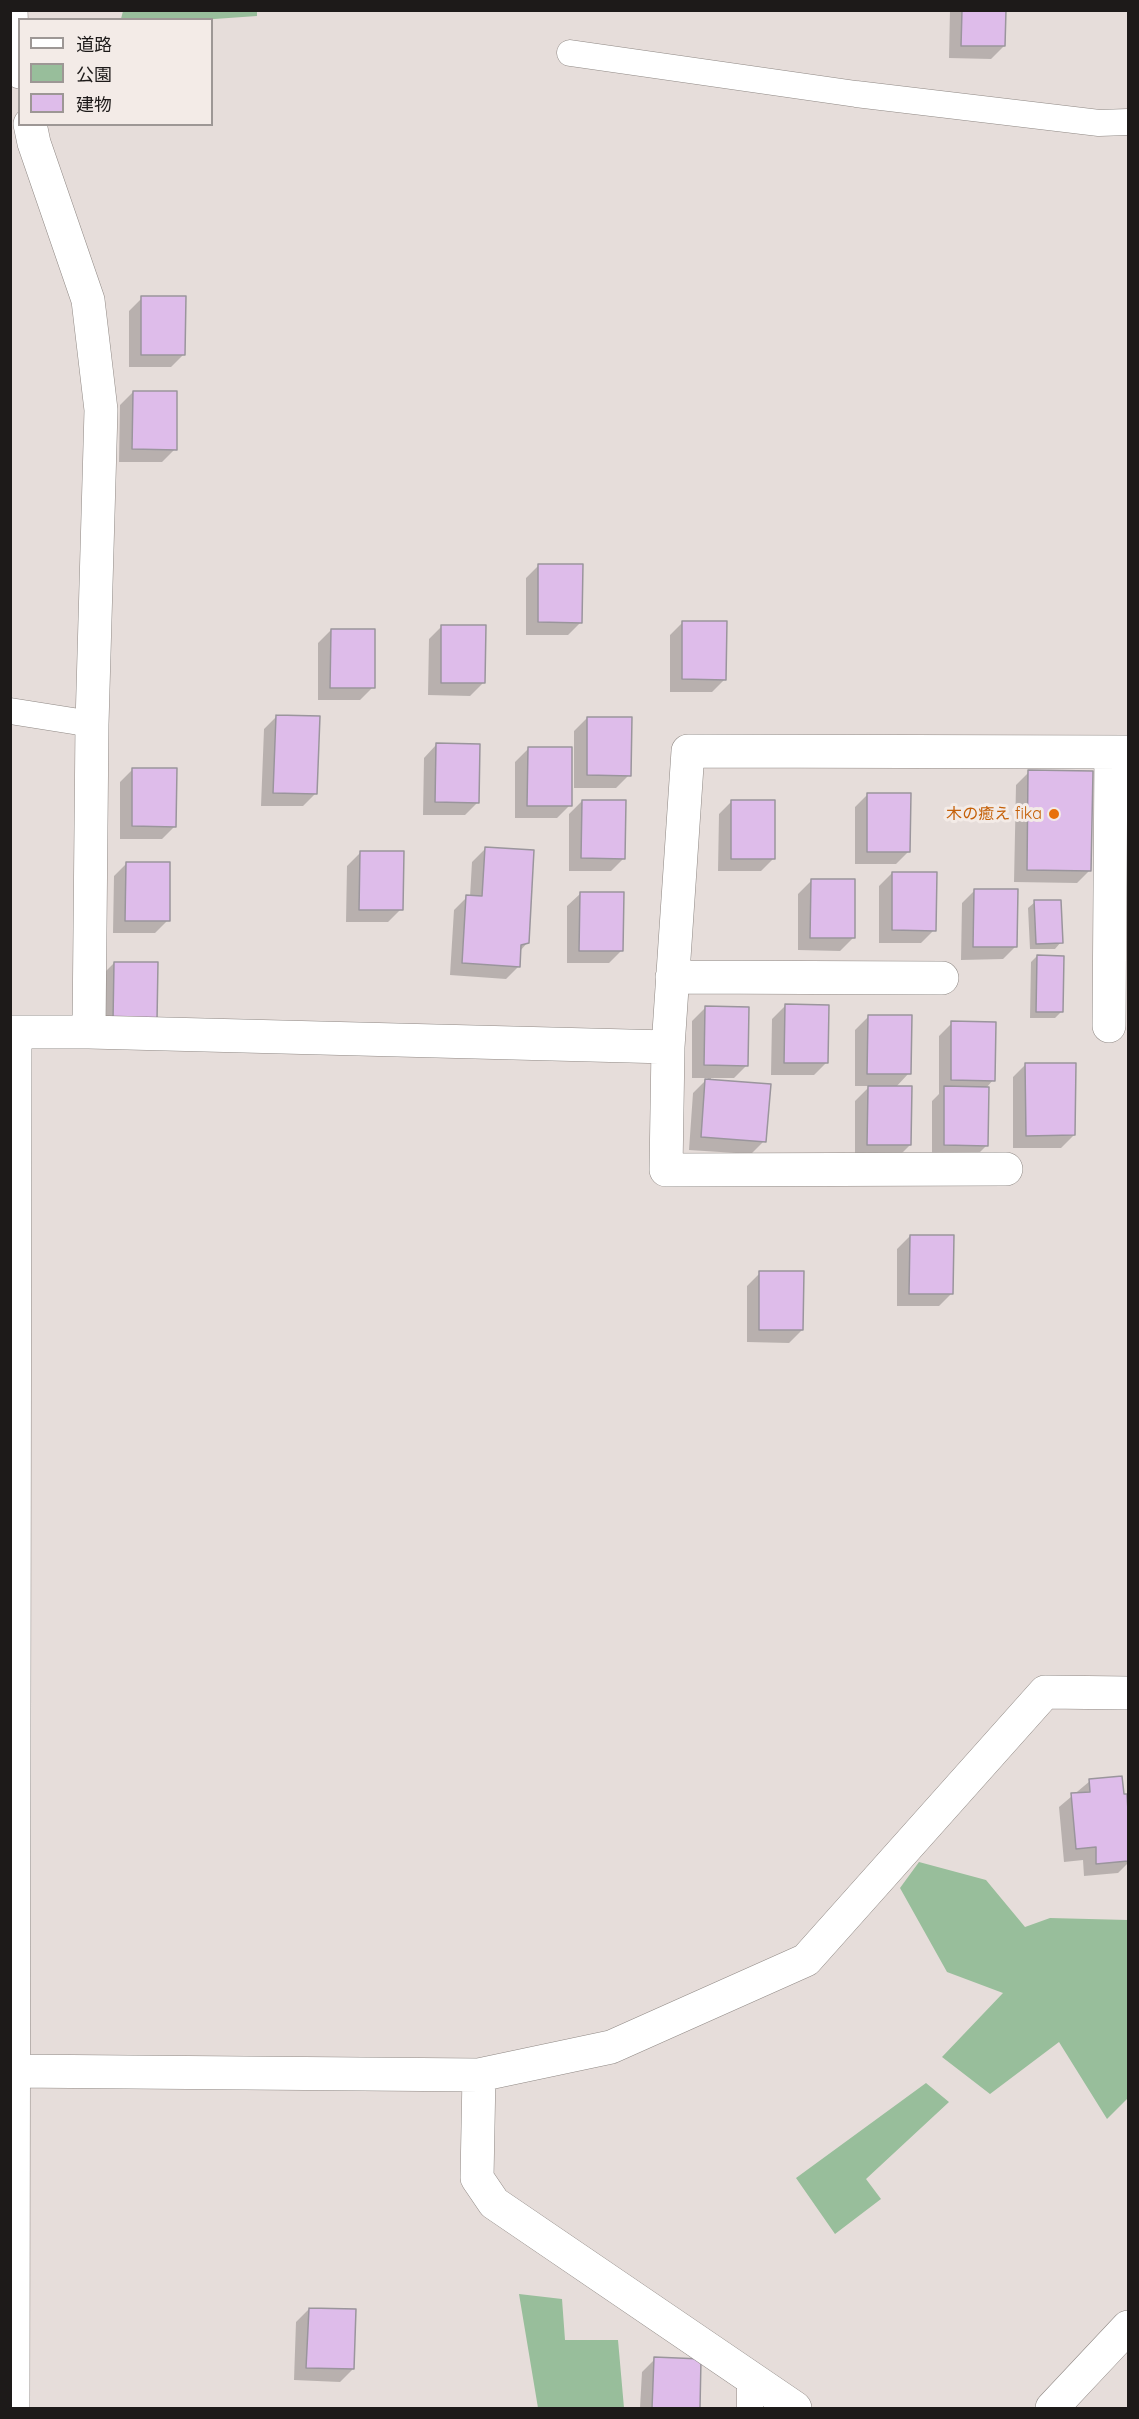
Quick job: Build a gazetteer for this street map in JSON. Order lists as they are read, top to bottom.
{
  "places": ["木の癒え fika"],
  "legend": ["道路", "公園", "建物"]
}
